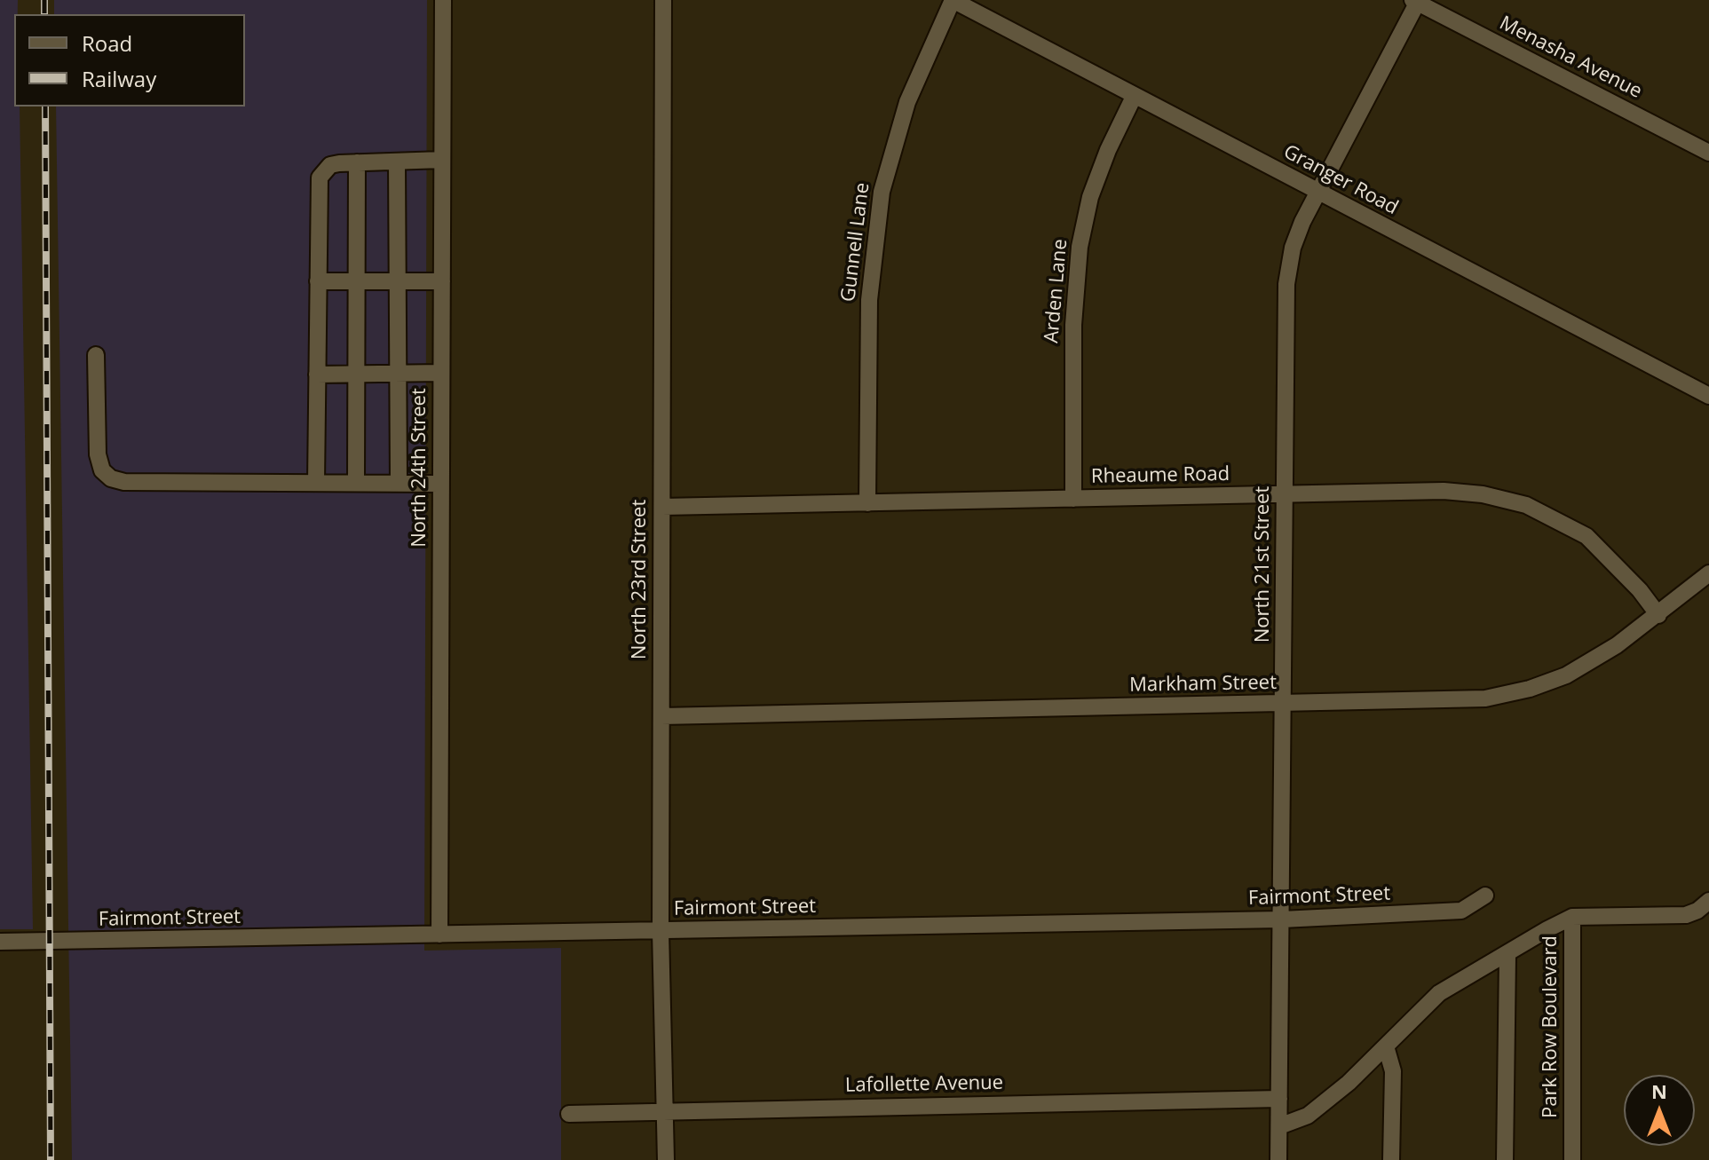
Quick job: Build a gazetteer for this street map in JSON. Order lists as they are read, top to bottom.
{
  "streets": {
    "street": [
      "Menasha Avenue",
      "Granger Road",
      "Gunnell Lane",
      "Arden Lane",
      "North 24th Street",
      "Rheaume Road",
      "North 21st Street",
      "North 23rd Street",
      "Markham Street",
      "Fairmont Street",
      "Park Row Boulevard",
      "Lafollette Avenue"
    ]
  },
  "crossings": [
    ["Menasha Avenue", "North 21st Street"],
    ["Granger Road", "Gunnell Lane"],
    ["Granger Road", "Arden Lane"],
    ["Granger Road", "North 21st Street"],
    ["Gunnell Lane", "Rheaume Road"],
    ["Arden Lane", "Rheaume Road"],
    ["North 24th Street", "Fairmont Street"],
    ["Rheaume Road", "North 21st Street"],
    ["Rheaume Road", "North 23rd Street"],
    ["Rheaume Road", "Markham Street"],
    ["North 21st Street", "Markham Street"],
    ["North 21st Street", "Fairmont Street"],
    ["North 21st Street", "Park Row Boulevard"],
    ["North 21st Street", "Lafollette Avenue"],
    ["North 23rd Street", "Markham Street"],
    ["North 23rd Street", "Fairmont Street"],
    ["North 23rd Street", "Lafollette Avenue"]
  ],
  "legend": ["Road", "Railway"],
  "north": "top"
}
